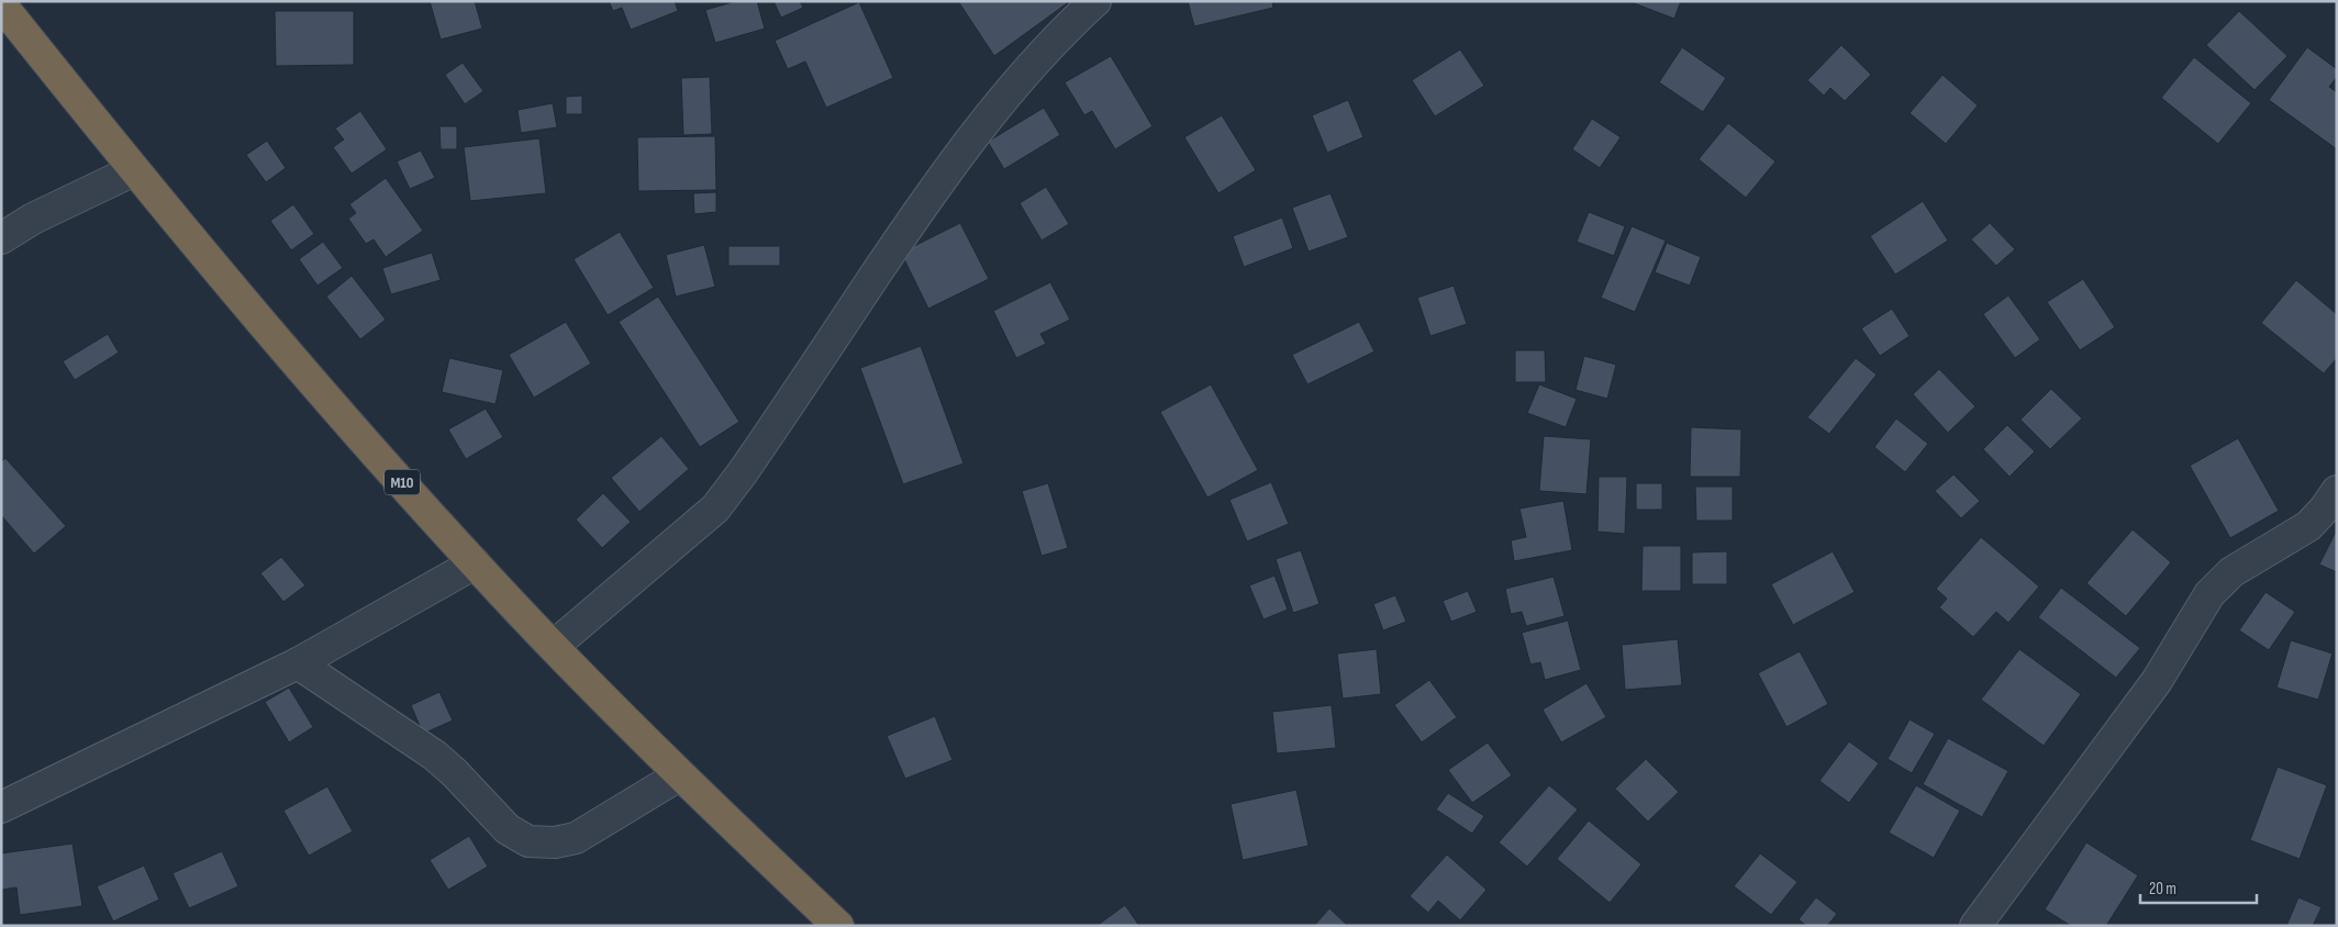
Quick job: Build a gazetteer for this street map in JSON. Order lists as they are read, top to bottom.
{
  "streets": {
    "highway": ["M10"]
  },
  "scale_bar": "20 m"
}
